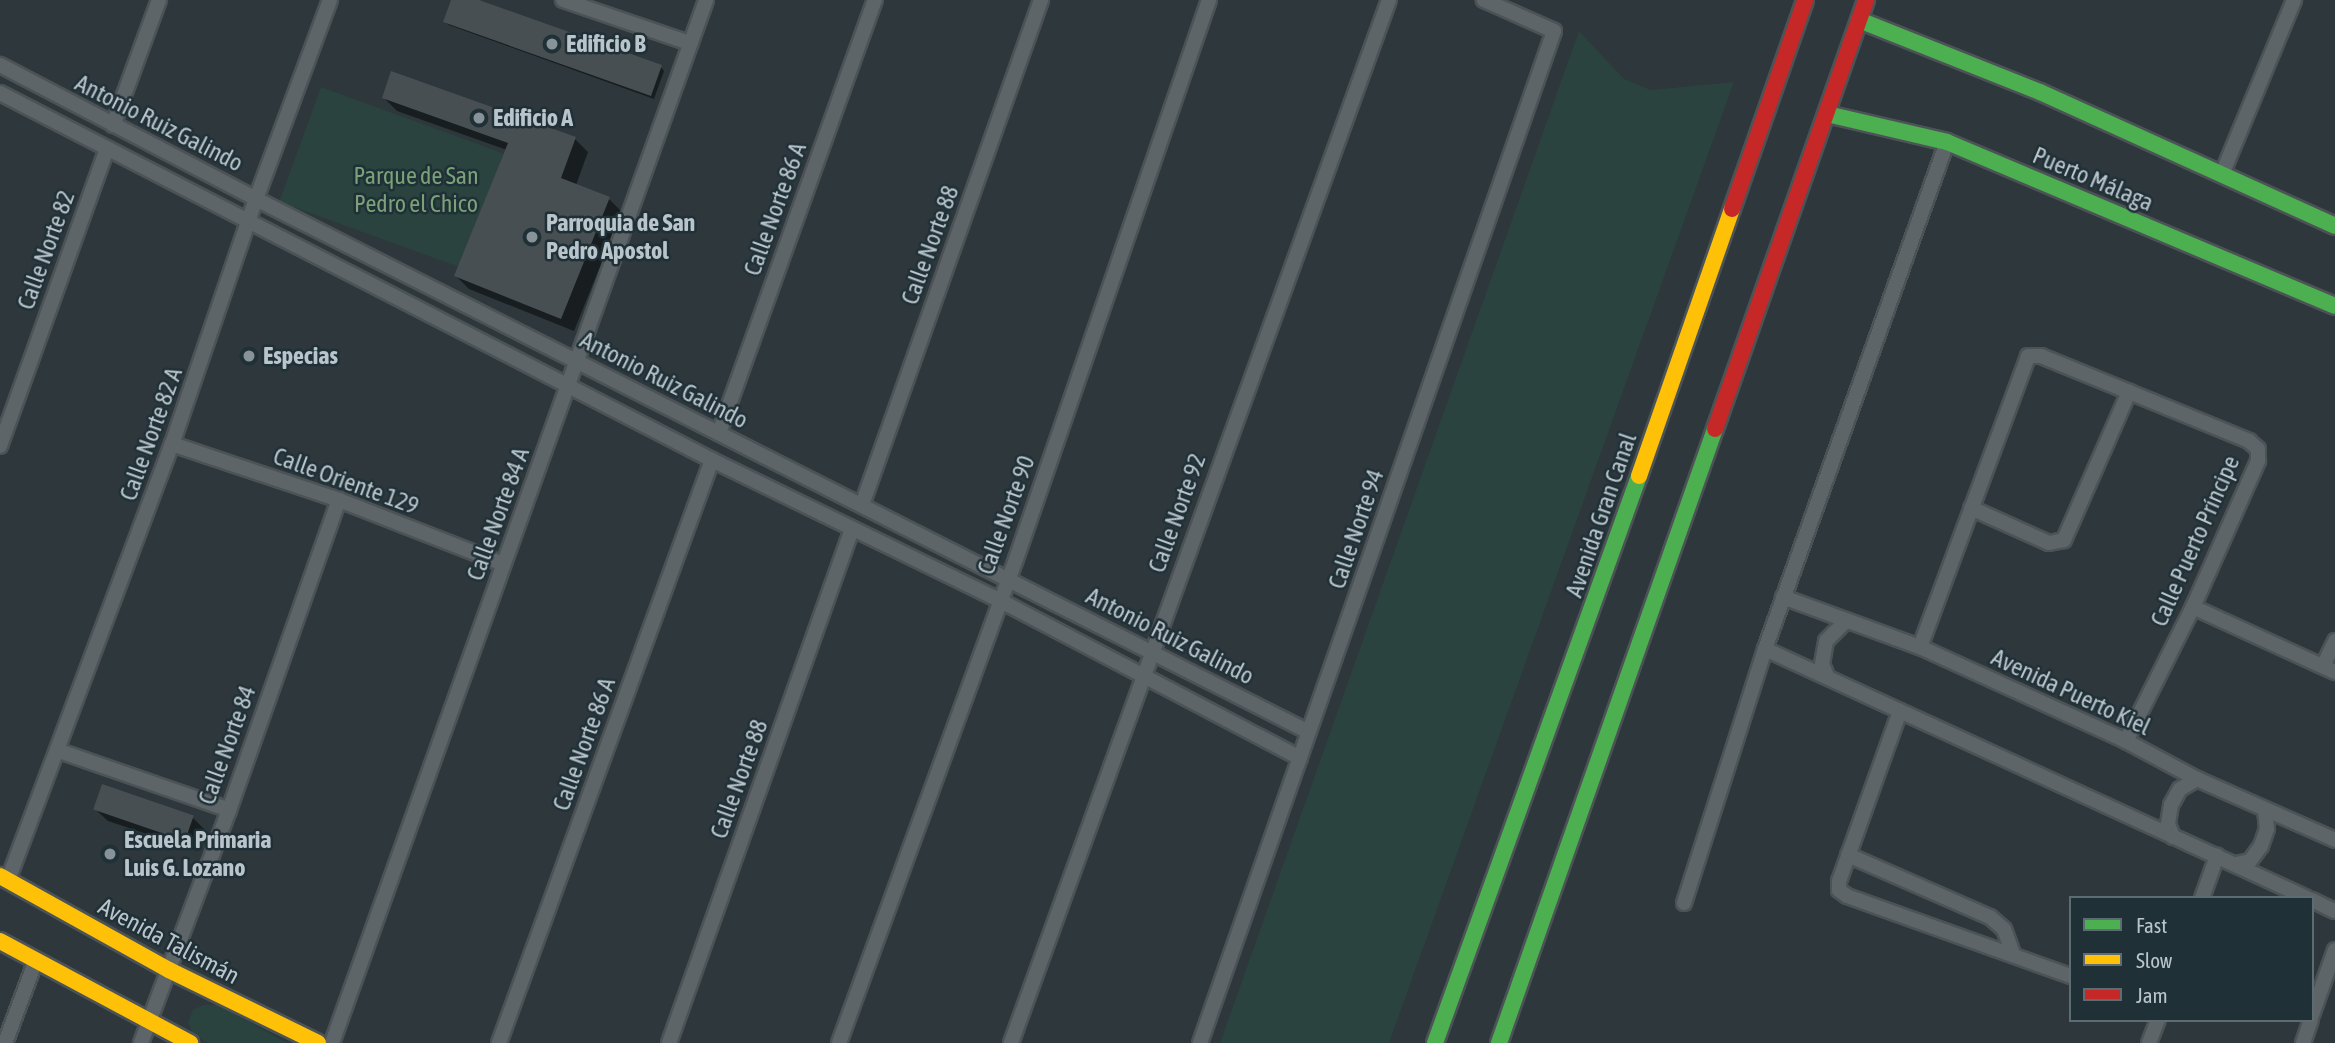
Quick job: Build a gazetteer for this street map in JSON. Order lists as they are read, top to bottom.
{
  "streets": {
    "main road": ["Puerto Málaga", "Avenida Gran Canal", "Avenida Talismán"],
    "street": [
      "Antonio Ruiz Galindo",
      "Calle Norte 86 A",
      "Calle Norte 88",
      "Calle Norte 82",
      "Calle Norte 82 A",
      "Calle Oriente 129",
      "Calle Norte 92",
      "Calle Norte 84 A",
      "Calle Norte 90",
      "Calle Norte 94",
      "Calle Puerto Príncipe",
      "Avenida Puerto Kiel",
      "Calle Norte 84"
    ]
  },
  "crossings": [
    ["Antonio Ruiz Galindo", "Calle Norte 86 A"],
    ["Antonio Ruiz Galindo", "Calle Norte 88"],
    ["Antonio Ruiz Galindo", "Calle Norte 82"],
    ["Antonio Ruiz Galindo", "Calle Norte 82 A"],
    ["Antonio Ruiz Galindo", "Calle Norte 92"],
    ["Antonio Ruiz Galindo", "Calle Norte 84 A"],
    ["Antonio Ruiz Galindo", "Calle Norte 90"],
    ["Antonio Ruiz Galindo", "Calle Norte 94"],
    ["Calle Norte 82 A", "Calle Oriente 129"],
    ["Calle Norte 82 A", "Avenida Talismán"],
    ["Calle Oriente 129", "Calle Norte 84 A"],
    ["Calle Oriente 129", "Calle Norte 84"],
    ["Calle Puerto Príncipe", "Avenida Puerto Kiel"],
    ["Calle Norte 84", "Avenida Talismán"]
  ],
  "parks": ["Parque de San Pedro el Chico"],
  "places": [
    "Edificio B",
    "Edificio A",
    "Parroquia de San Pedro Apostol",
    "Especias",
    "Escuela Primaria Luis G. Lozano"
  ],
  "legend": ["Fast", "Slow", "Jam"]
}
